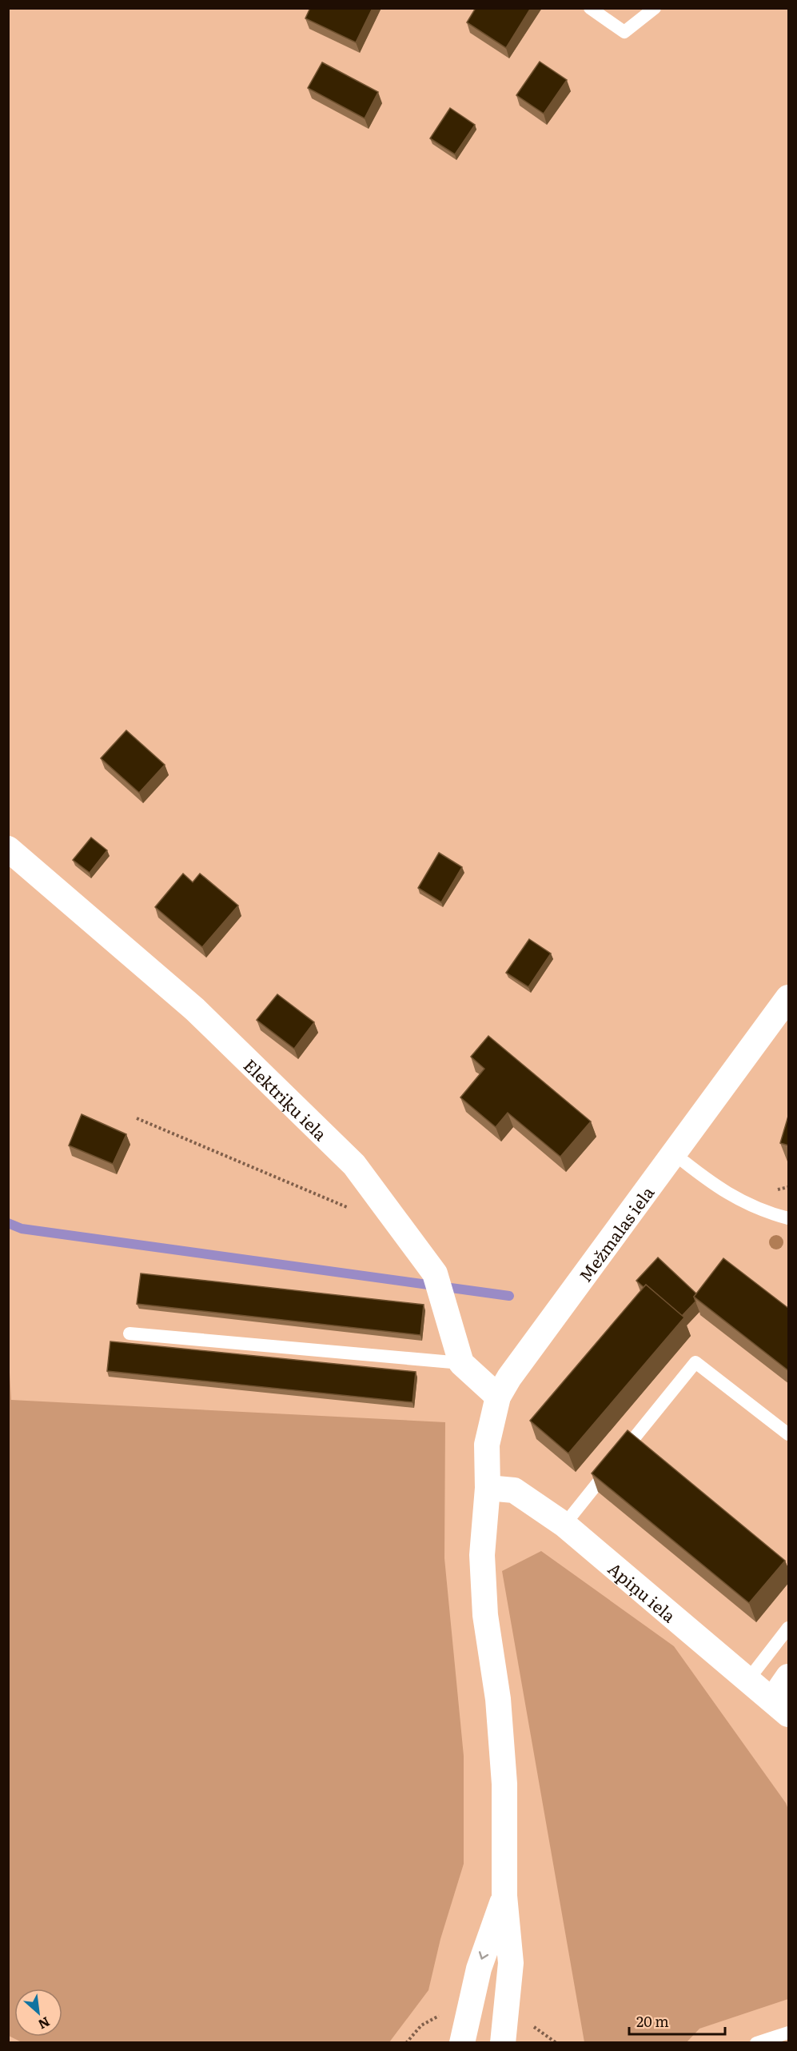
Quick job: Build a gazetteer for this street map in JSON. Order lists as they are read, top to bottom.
{
  "streets": {
    "street": ["Elektriķu iela", "Mežmalas iela", "Apiņu iela"]
  },
  "crossings": [
    ["Mežmalas iela", "Apiņu iela"]
  ],
  "scale_bar": "20 m",
  "north": "bottom right"
}
